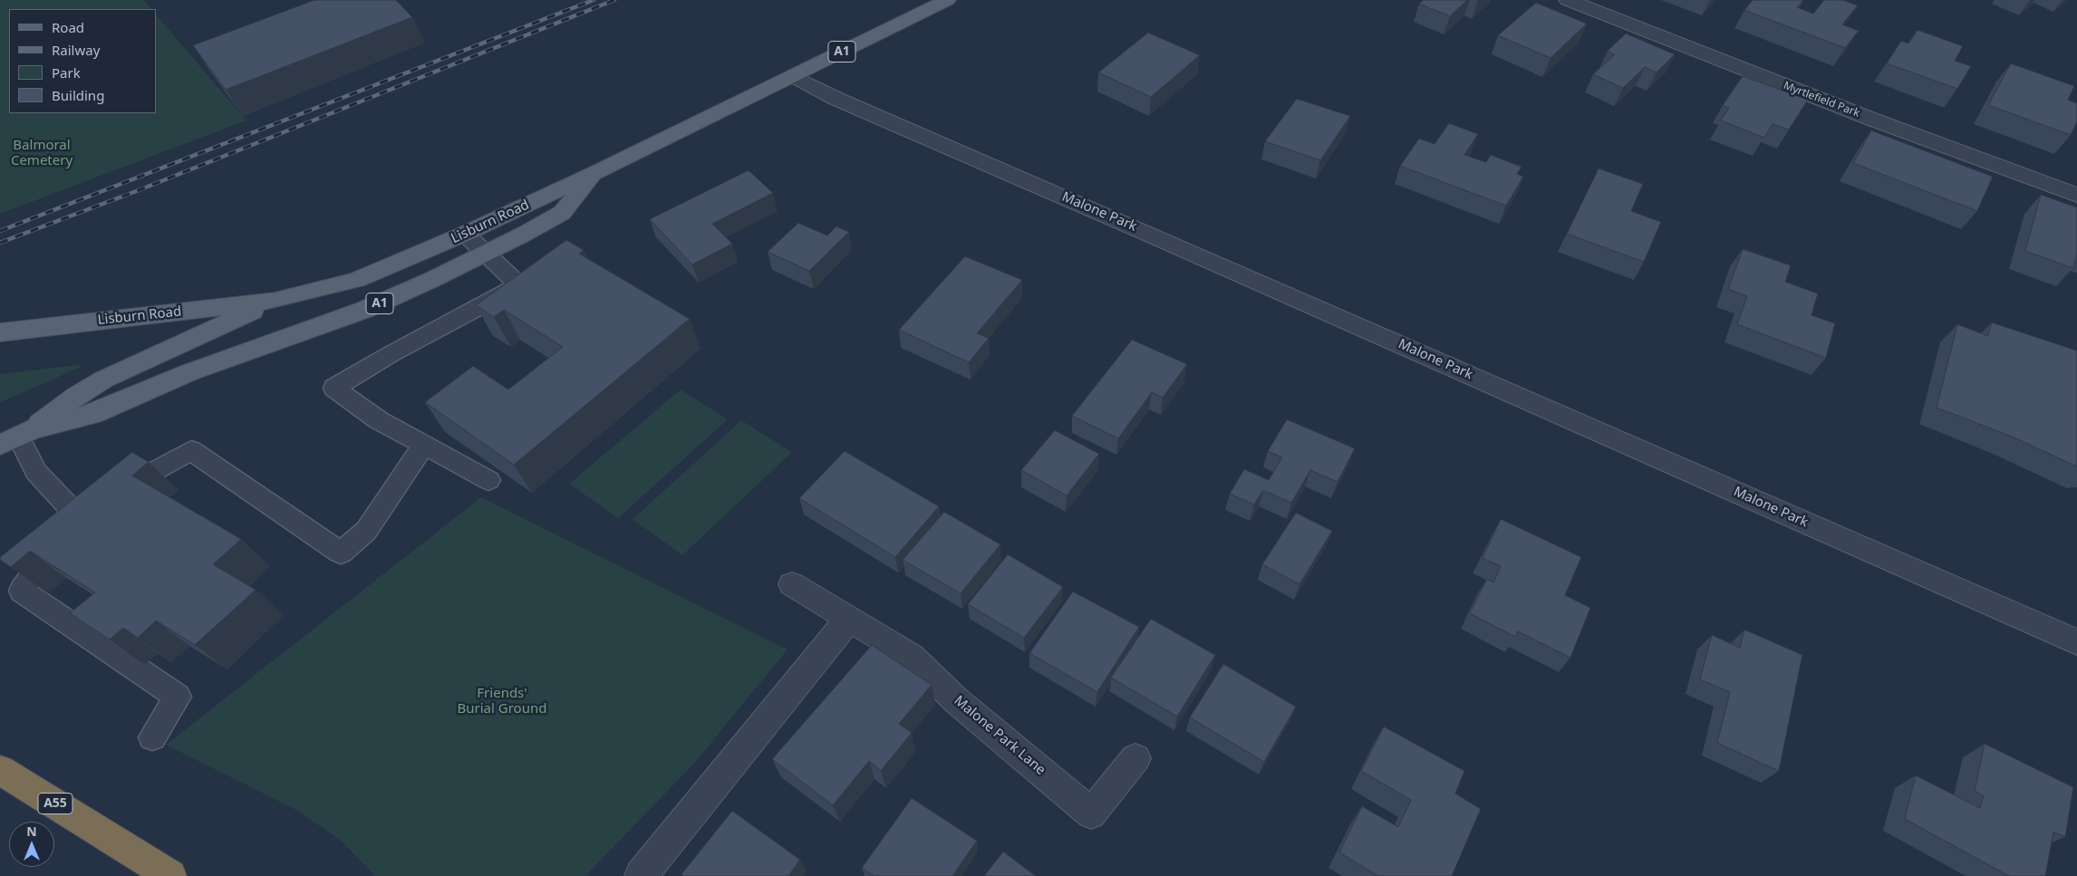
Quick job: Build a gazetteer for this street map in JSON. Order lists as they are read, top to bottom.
{
  "streets": {
    "highway": ["A55"],
    "main road": ["A1", "Lisburn Road"],
    "street": ["Myrtlefield Park", "Malone Park", "Malone Park Lane"]
  },
  "crossings": [
    ["A1", "Lisburn Road"],
    ["Malone Park", "Lisburn Road"]
  ],
  "parks": ["Balmoral Cemetery", "Friends' Burial Ground"],
  "legend": [
    "Road",
    "Railway",
    "Park",
    "Building"
  ],
  "north": "top"
}
